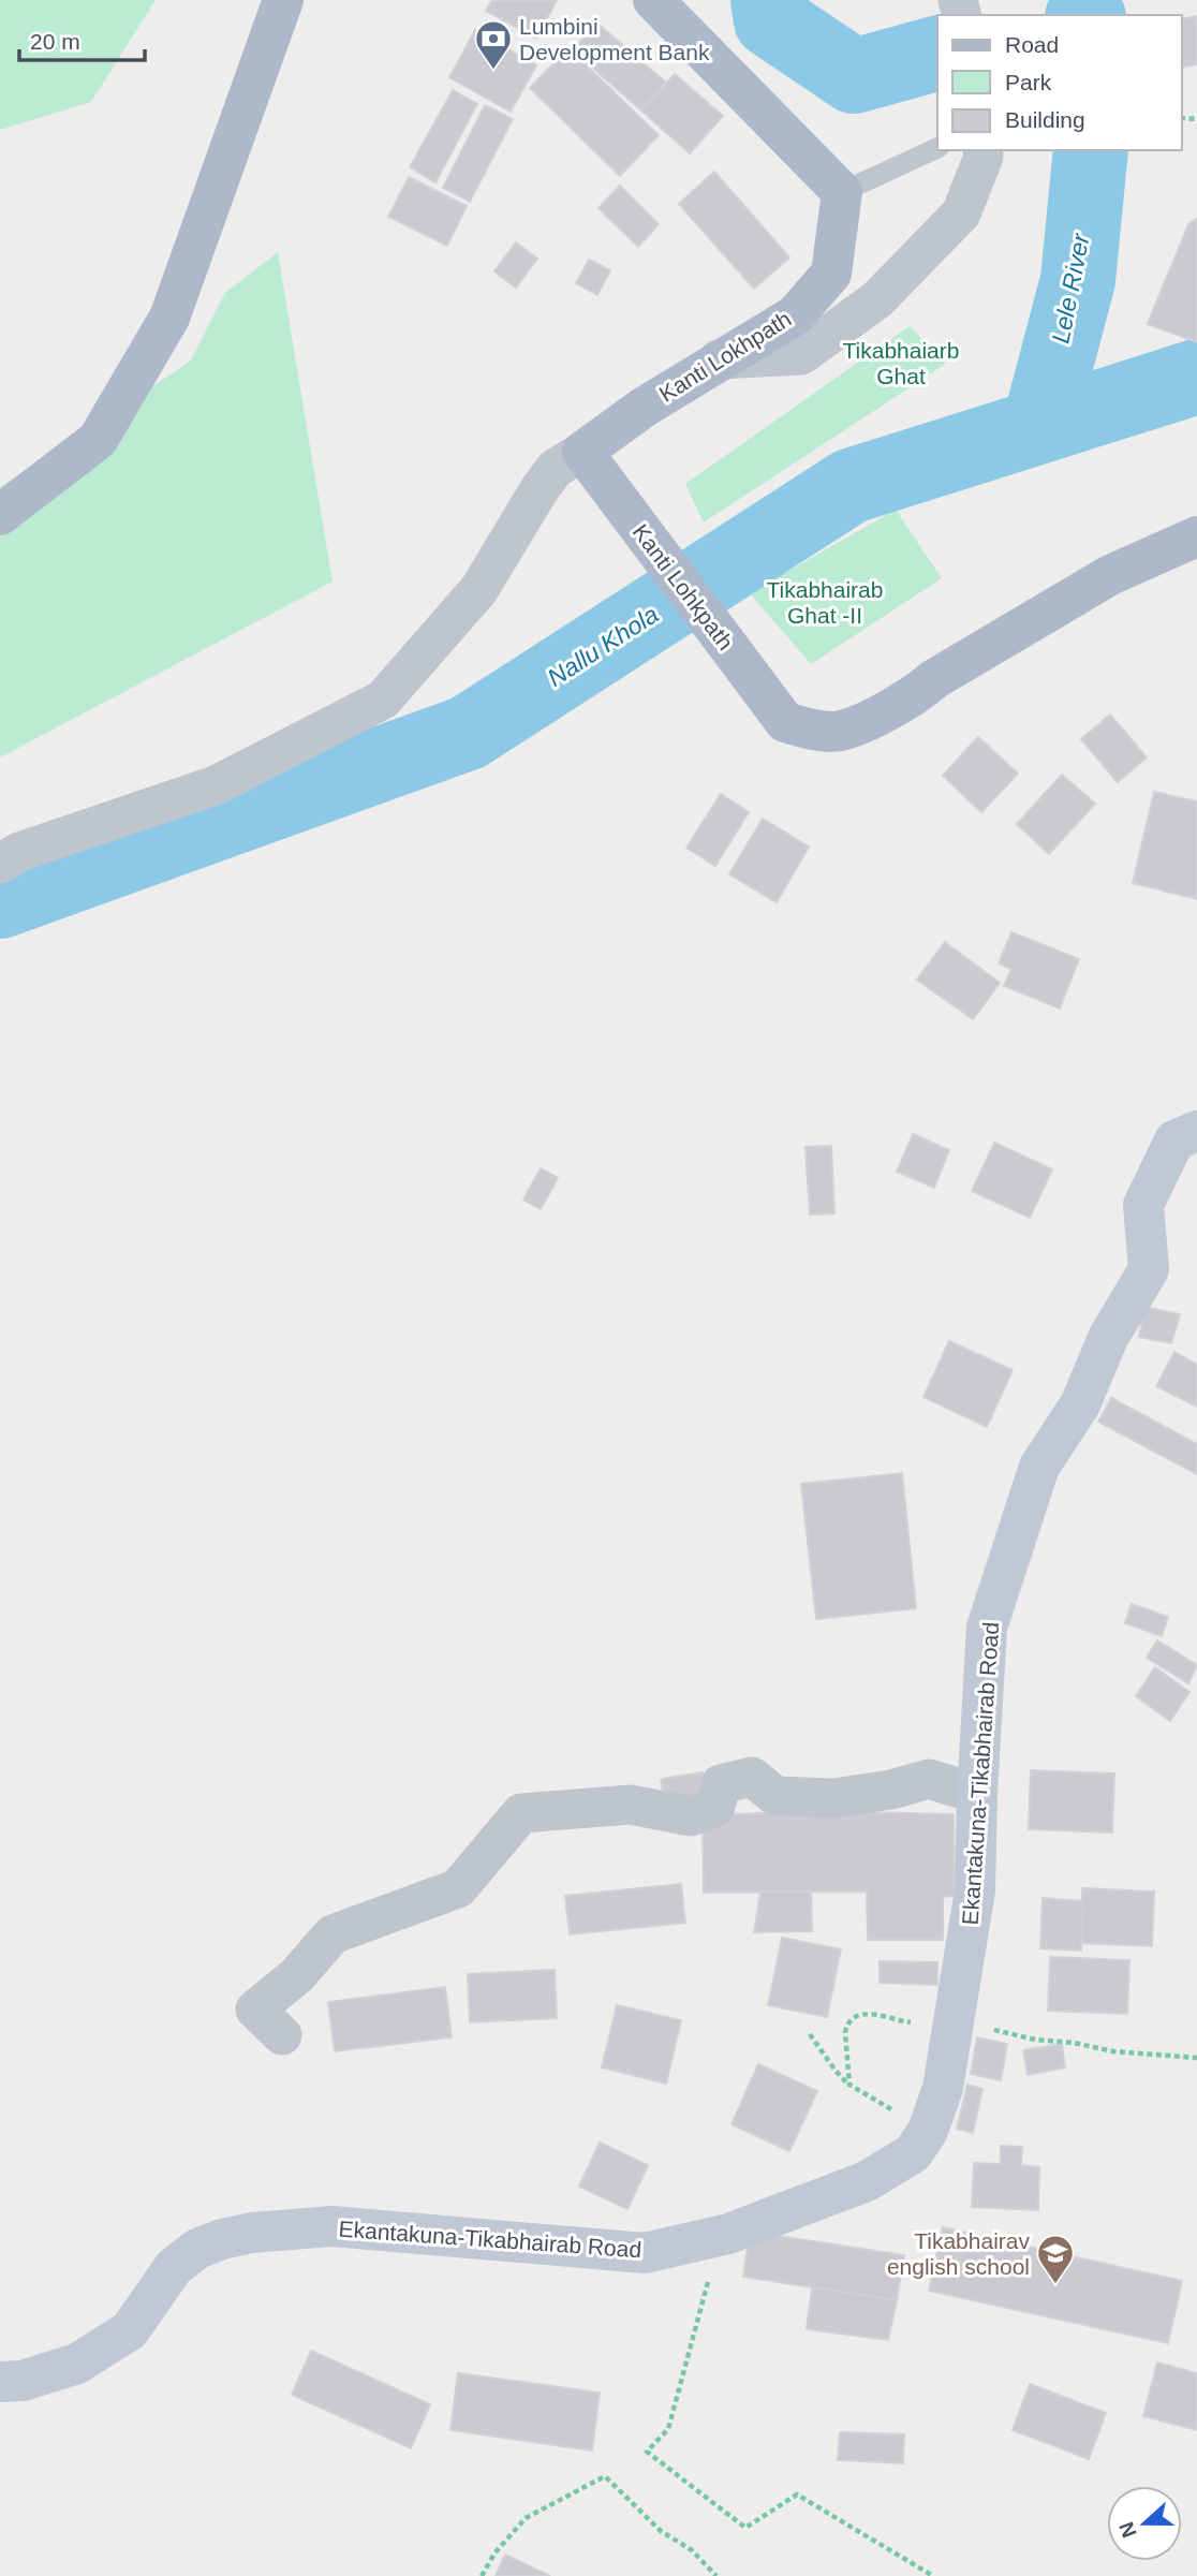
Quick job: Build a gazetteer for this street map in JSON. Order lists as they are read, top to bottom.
{
  "streets": {
    "main road": ["Kanti Lokhpath", "Kanti Lohkpath", "Ekantakuna-Tikabhairab Road"]
  },
  "crossings": [
    ["Kanti Lokhpath", "Kanti Lohkpath"]
  ],
  "water": ["Lele River", "Nallu Khola"],
  "parks": ["Tikabhaiarb Ghat", "Tikabhairab Ghat -II"],
  "places": {
    "bank": ["Lumbini Development Bank"],
    "school or university": ["Tikabhairav english school"]
  },
  "legend": ["Road", "Park", "Building"],
  "scale_bar": "20 m",
  "north": "left"
}
